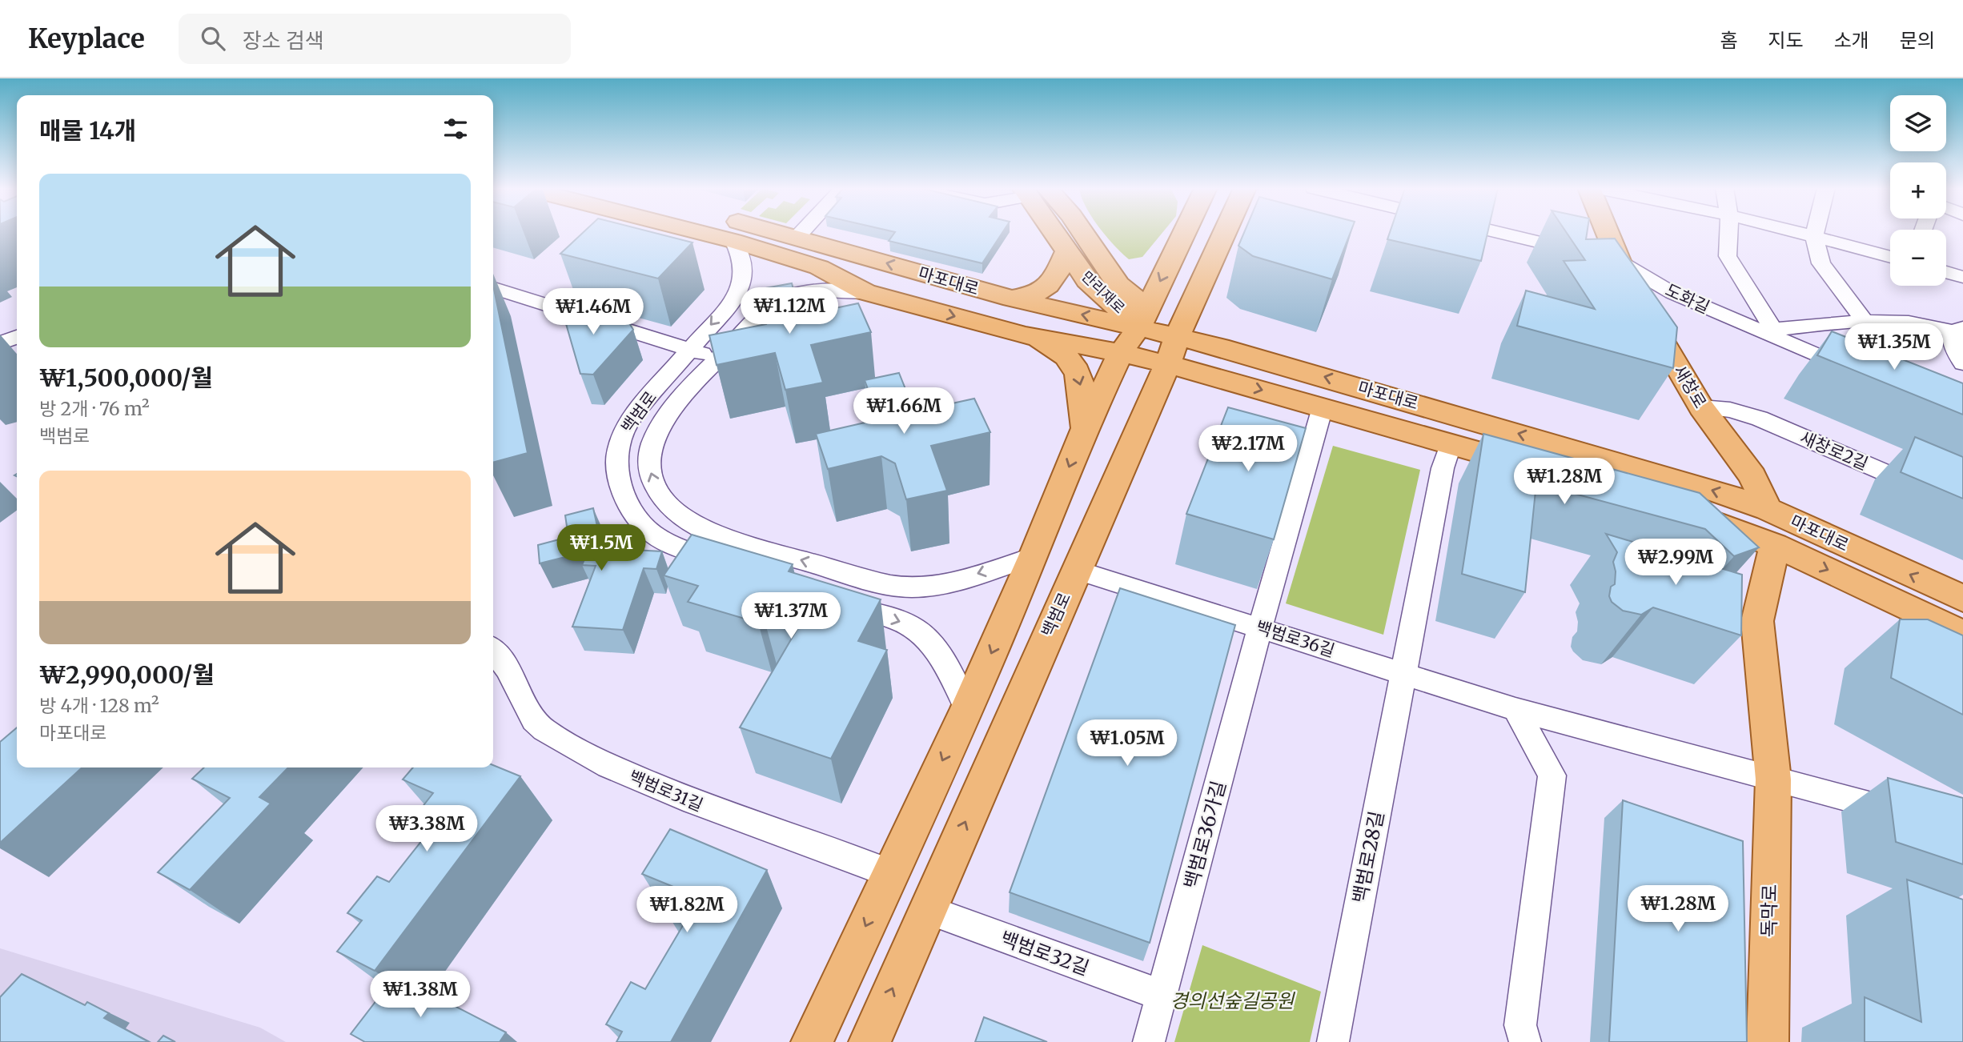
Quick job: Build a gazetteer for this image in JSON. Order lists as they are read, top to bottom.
{
  "streets": {
    "main road": [
      "마포대로",
      "만리재로",
      "새창로",
      "백범로",
      "독막로"
    ],
    "street": [
      "도화길",
      "새창로2길",
      "백범로36길",
      "백범로31길",
      "백범로36가길",
      "백범로28길",
      "백범로32길"
    ]
  },
  "crossings": [
    ["마포대로", "만리재로"],
    ["마포대로", "새창로"],
    ["마포대로", "백범로"],
    ["마포대로", "독막로"],
    ["만리재로", "백범로"],
    ["도화길", "새창로"],
    ["새창로", "새창로2길"],
    ["백범로", "백범로36길"],
    ["백범로", "백범로32길"],
    ["백범로36길", "백범로36가길"],
    ["백범로36길", "백범로28길"],
    ["백범로36길", "독막로"],
    ["백범로36가길", "백범로32길"]
  ],
  "parks": ["경의선숲길공원"],
  "page": {
    "header": "Keyplace",
    "search": "장소 검색",
    "nav": [
      "홈",
      "지도",
      "소개",
      "문의"
    ],
    "map_buttons": ["+", "−"],
    "heading": "매물 14개",
    "list": [
      {
        "name": "₩1,500,000/월",
        "note": "방 2개 · 76 m² · 백범로"
      },
      {
        "name": "₩2,990,000/월",
        "note": "방 4개 · 128 m² · 마포대로"
      }
    ],
    "price": [
      "₩1.12M",
      "₩1.46M",
      "₩1.35M",
      "₩1.66M",
      "₩2.17M",
      "₩1.28M",
      "₩1.5M",
      "₩2.99M",
      "₩1.37M",
      "₩1.05M",
      "₩3.38M",
      "₩1.28M",
      "₩1.82M",
      "₩1.38M"
    ]
  }
}
